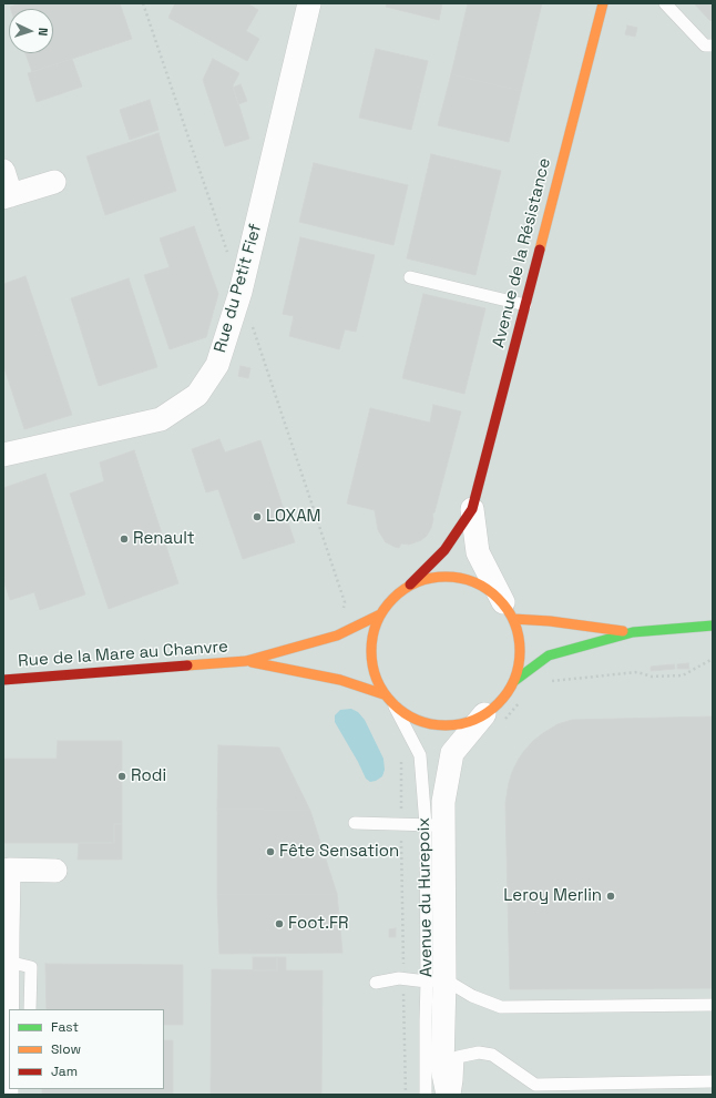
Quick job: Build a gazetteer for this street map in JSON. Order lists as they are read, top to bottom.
{
  "streets": {
    "street": [
      "Avenue de la Résistance",
      "Rue du Petit Fief",
      "Rue de la Mare au Chanvre",
      "Avenue du Hurepoix"
    ]
  },
  "crossings": [
    ["Avenue de la Résistance", "Rue de la Mare au Chanvre"],
    ["Avenue de la Résistance", "Avenue du Hurepoix"],
    ["Rue de la Mare au Chanvre", "Avenue du Hurepoix"]
  ],
  "places": [
    "LOXAM",
    "Renault",
    "Rodi",
    "Fête Sensation",
    "Leroy Merlin",
    "Foot.FR"
  ],
  "legend": ["Fast", "Slow", "Jam"],
  "north": "right"
}
